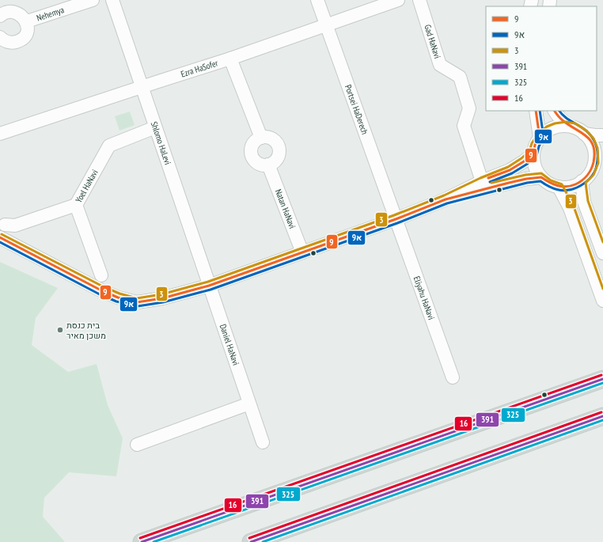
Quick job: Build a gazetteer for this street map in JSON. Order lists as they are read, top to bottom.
{
  "streets": {
    "street": [
      "Nehemya",
      "Gad HaNavi",
      "Ezra HaSofer",
      "Portsei HaDerech",
      "Shlomo HaLevi",
      "Yoel HaNavi",
      "Natan HaNavi",
      "Eliyahu HaNavi",
      "Daniel HaNavi"
    ]
  },
  "crossings": [
    ["Ezra HaSofer", "Portsei HaDerech"],
    ["Ezra HaSofer", "Shlomo HaLevi"],
    ["Portsei HaDerech", "Eliyahu HaNavi"],
    ["Shlomo HaLevi", "Yoel HaNavi"],
    ["Shlomo HaLevi", "Daniel HaNavi"]
  ],
  "places": ["בית כנסת משכן מאיר"],
  "lines": [
    "transit line 9",
    "transit line 9א",
    "transit line 3",
    "transit line 16",
    "transit line 391",
    "transit line 325"
  ],
  "legend": [
    "9",
    "9א",
    "3",
    "391",
    "325",
    "16"
  ]
}
